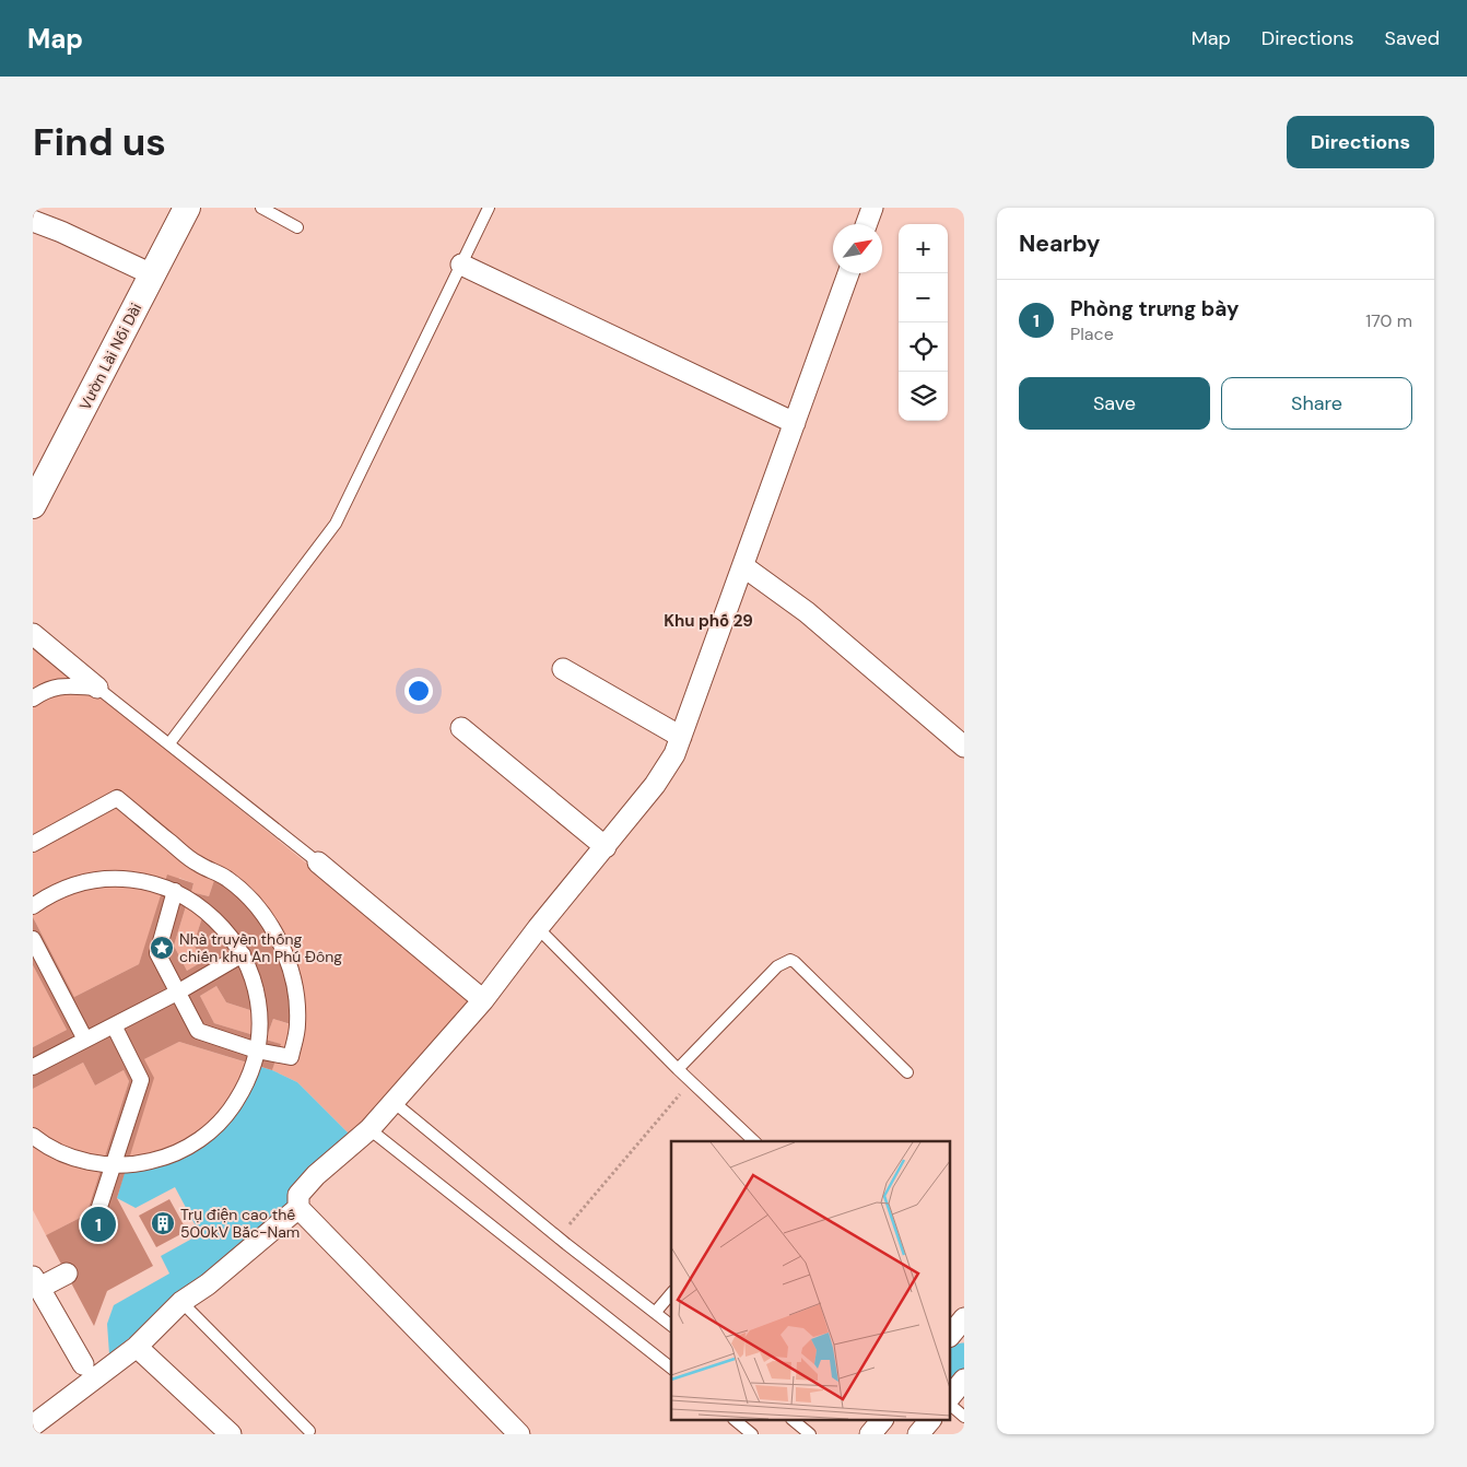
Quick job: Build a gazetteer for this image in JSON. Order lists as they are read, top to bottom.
{
  "streets": {
    "street": ["Vườn Lài Nối Dài"]
  },
  "districts": ["Khu phố 29"],
  "places": {
    "place": ["Nhà truyền thống chiến khu An Phú Đông"],
    "building": ["Trụ điện cao thế 500kV Bắc-Nam"]
  },
  "north": "top right",
  "page": {
    "header": "Map",
    "nav": ["Map", "Directions", "Saved"],
    "buttons": [
      "Directions",
      ["Save", "Share"]
    ],
    "title": "Find us",
    "heading": "Nearby",
    "map_buttons": ["+", "−"],
    "list": [
      {
        "mark": "1",
        "name": "Phòng trưng bày",
        "note": "Place",
        "value": "170 m"
      }
    ],
    "pins": "1"
  }
}
